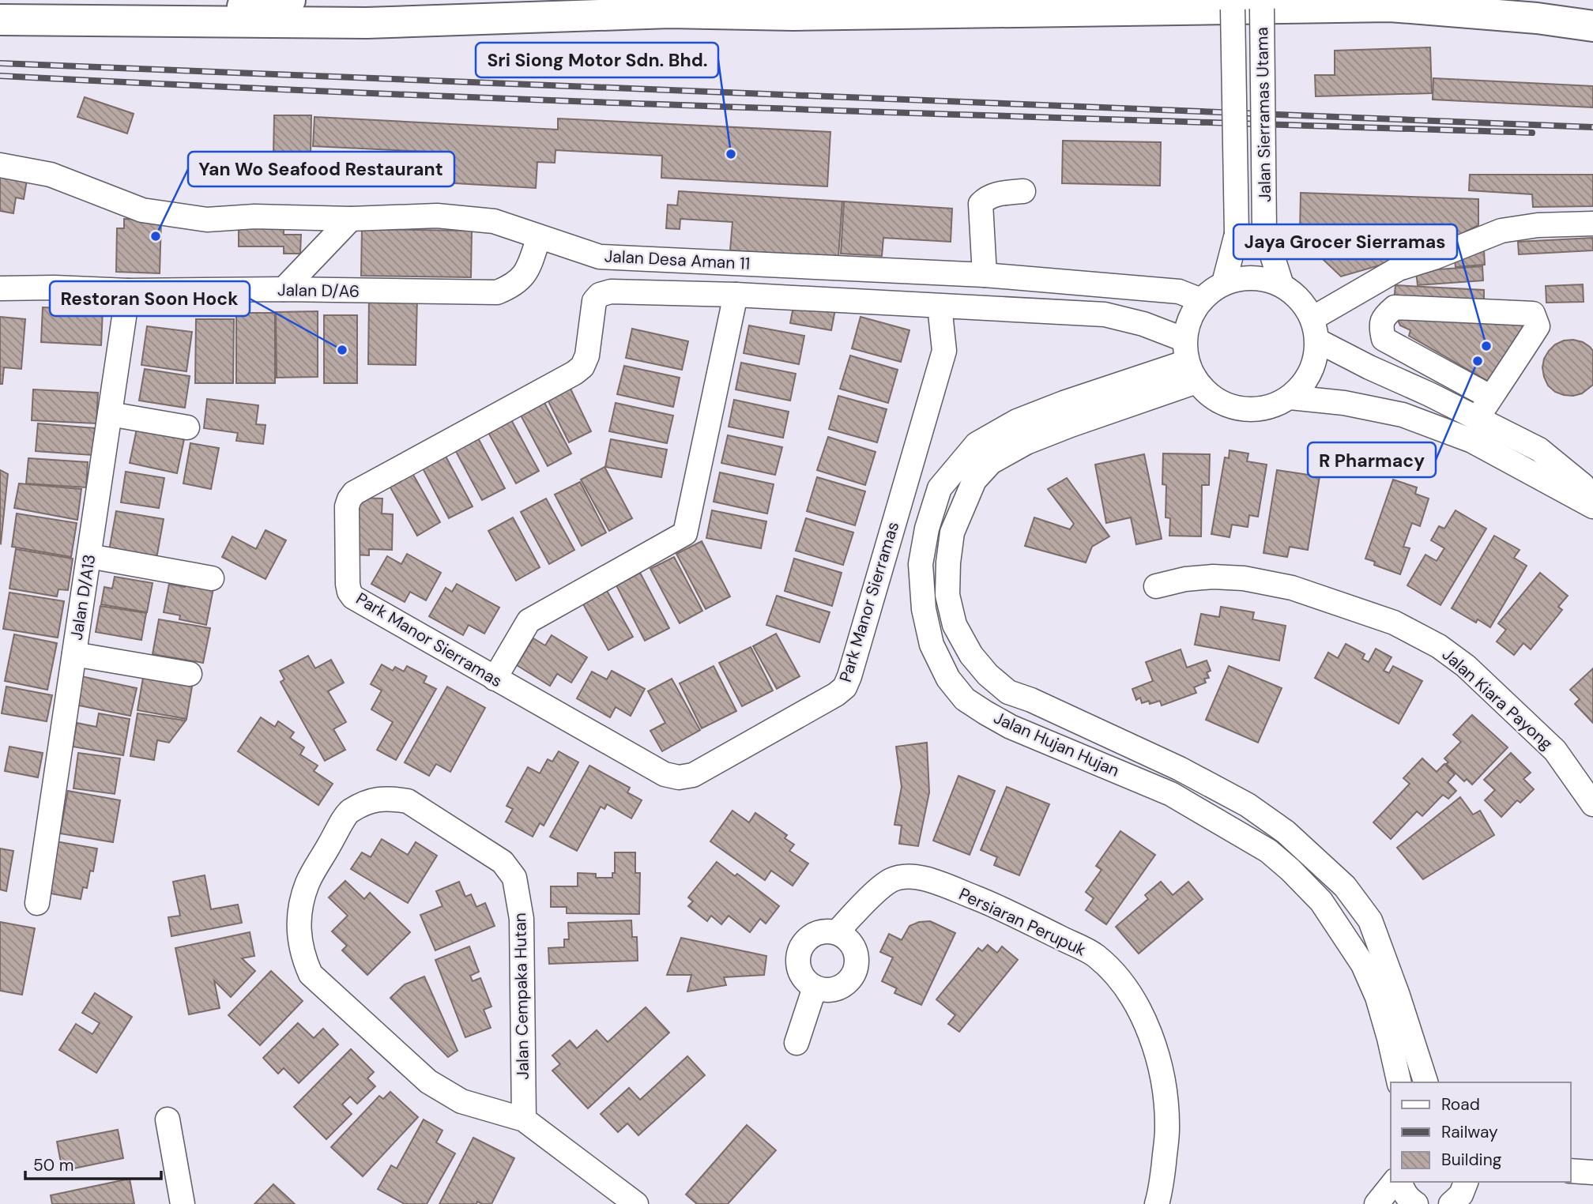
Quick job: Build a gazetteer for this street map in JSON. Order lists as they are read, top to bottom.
{
  "streets": {
    "street": [
      "Jalan Sierramas Utama",
      "Jalan Desa Aman 11",
      "Jalan D/A6",
      "Jalan D/A13",
      "Park Manor Sierramas",
      "Jalan Kiara Payong",
      "Jalan Hujan Hujan",
      "Persiaran Perupuk",
      "Jalan Cempaka Hutan"
    ]
  },
  "crossings": [
    ["Jalan Sierramas Utama", "Jalan Desa Aman 11"],
    ["Jalan Sierramas Utama", "Park Manor Sierramas"],
    ["Jalan Sierramas Utama", "Jalan Hujan Hujan"],
    ["Jalan Desa Aman 11", "Jalan D/A6"],
    ["Jalan Desa Aman 11", "Park Manor Sierramas"],
    ["Jalan Desa Aman 11", "Jalan Hujan Hujan"],
    ["Jalan D/A6", "Jalan D/A13"],
    ["Park Manor Sierramas", "Jalan Hujan Hujan"]
  ],
  "places": [
    "Sri Siong Motor Sdn. Bhd.",
    "Yan Wo Seafood Restaurant",
    "Jaya Grocer Sierramas",
    "Restoran Soon Hock",
    "R Pharmacy"
  ],
  "legend": ["Road", "Railway", "Building"],
  "scale_bar": "50 m"
}
